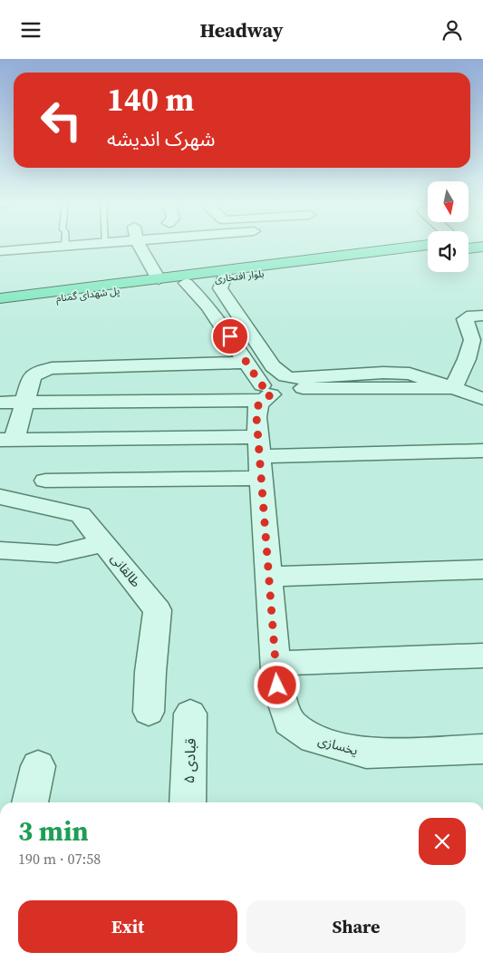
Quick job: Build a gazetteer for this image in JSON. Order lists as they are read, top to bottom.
{
  "streets": {
    "highway": ["بلوار افتخاری", "پل شهدای گمنام"],
    "street": ["طالقانی", "یخسازی", "قبادی ۵"]
  },
  "crossings": [
    ["بلوار افتخاری", "پل شهدای گمنام"]
  ],
  "north": "bottom",
  "page": {
    "header": "Headway",
    "turn": ["140 m", "شهرک اندیشه"],
    "heading": ["3 min", "190 m · 07:58"],
    "buttons": ["Exit", "Share"]
  }
}
